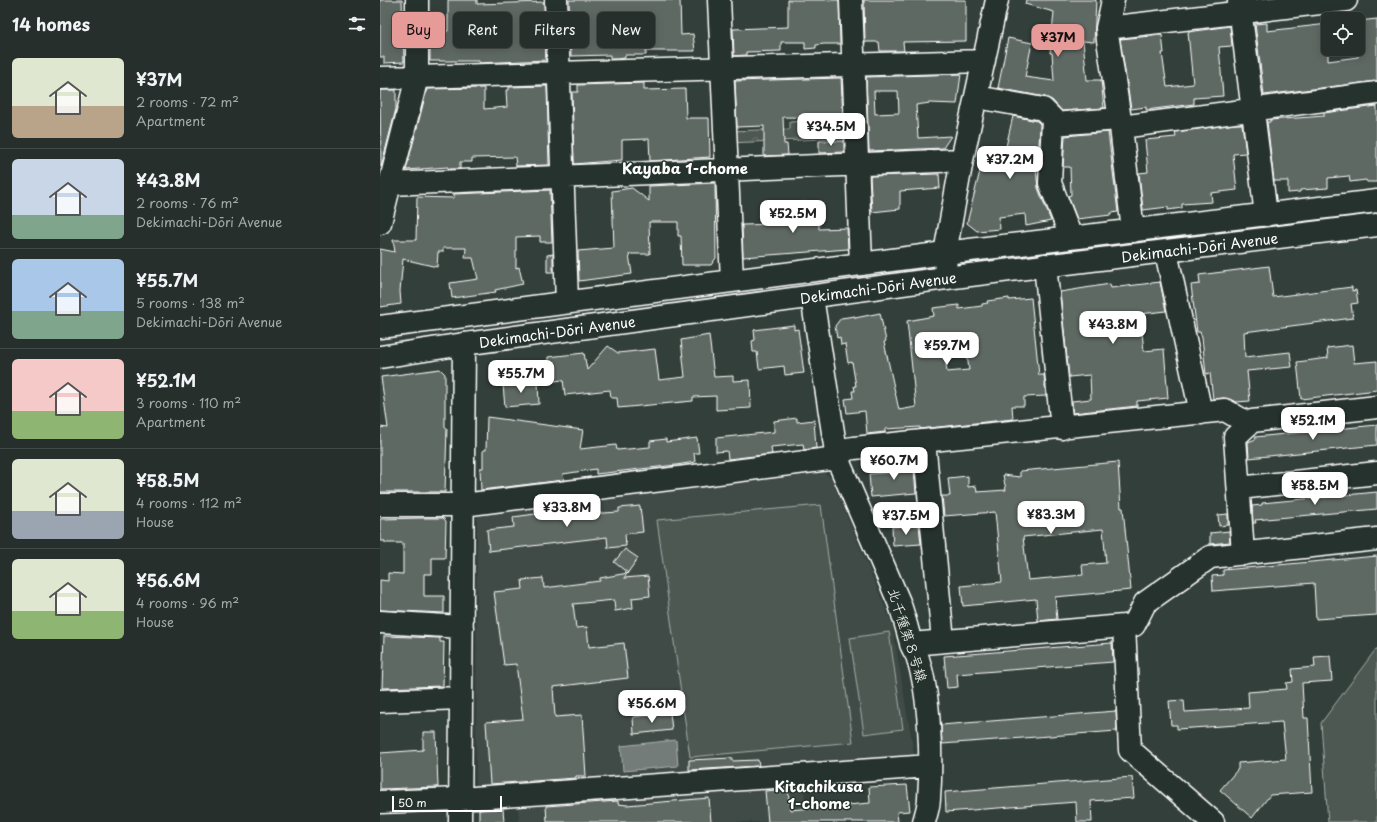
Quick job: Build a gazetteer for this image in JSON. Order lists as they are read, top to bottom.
{
  "streets": {
    "street": ["Dekimachi-Dōri Avenue", "北千種第８号線"]
  },
  "crossings": [
    ["Dekimachi-Dōri Avenue", "北千種第８号線"]
  ],
  "districts": ["Kayaba 1-chome", "Kitachikusa 1-chome"],
  "scale_bar": "50 m",
  "page": {
    "heading": "14 homes",
    "chip": [
      "Buy",
      "Rent",
      "Filters",
      "New"
    ],
    "price": [
      "¥37M",
      "¥34.5M",
      "¥37.2M",
      "¥52.5M",
      "¥43.8M",
      "¥59.7M",
      "¥55.7M",
      "¥52.1M",
      "¥60.7M",
      "¥58.5M",
      "¥33.8M",
      "¥83.3M",
      "¥37.5M",
      "¥56.6M"
    ],
    "list": [
      {
        "name": "¥37M",
        "note": "2 rooms · 72 m² · Apartment"
      },
      {
        "name": "¥43.8M",
        "note": "2 rooms · 76 m² · Dekimachi-Dōri Avenue"
      },
      {
        "name": "¥55.7M",
        "note": "5 rooms · 138 m² · Dekimachi-Dōri Avenue"
      },
      {
        "name": "¥52.1M",
        "note": "3 rooms · 110 m² · Apartment"
      },
      {
        "name": "¥58.5M",
        "note": "4 rooms · 112 m² · House"
      },
      {
        "name": "¥56.6M",
        "note": "4 rooms · 96 m² · House"
      }
    ],
    "scale": "50 m"
  }
}
